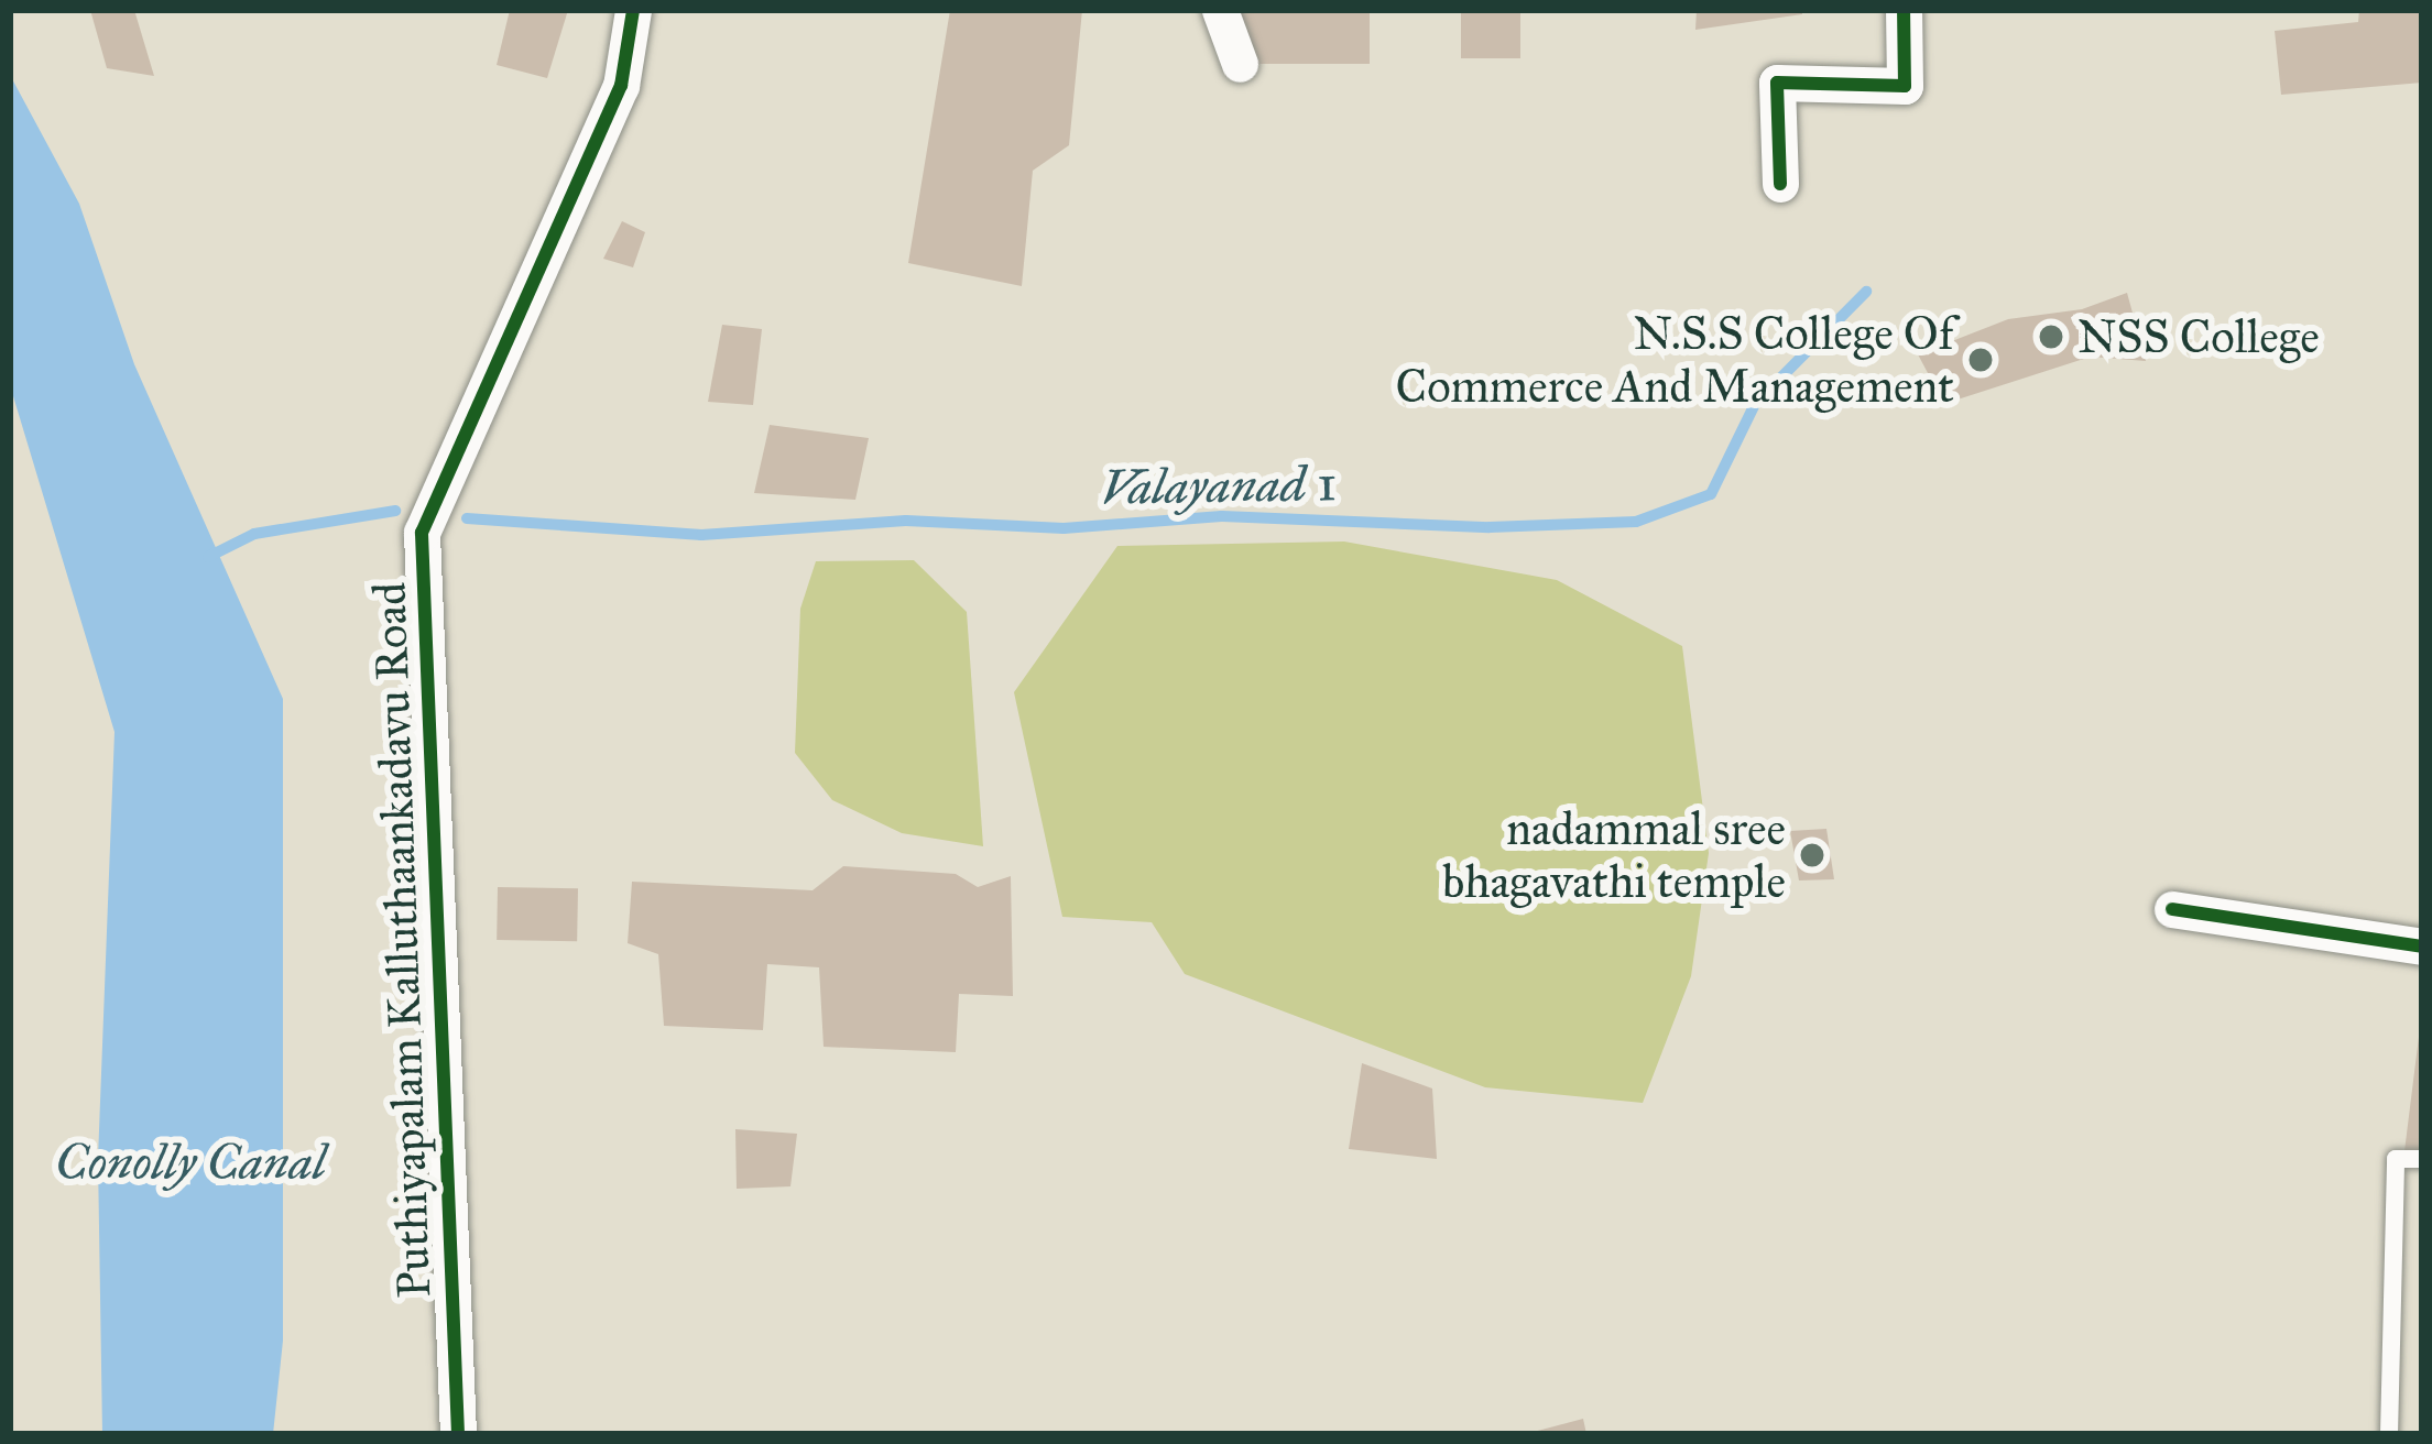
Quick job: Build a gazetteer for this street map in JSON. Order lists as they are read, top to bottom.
{
  "streets": {
    "street": ["Puthiyapalam Kalluthaankadavu Road"]
  },
  "water": ["Valayanad 1", "Conolly Canal"],
  "places": ["NSS College", "N.S.S College Of Commerce And Management", "nadammal sree bhagavathi temple"]
}
